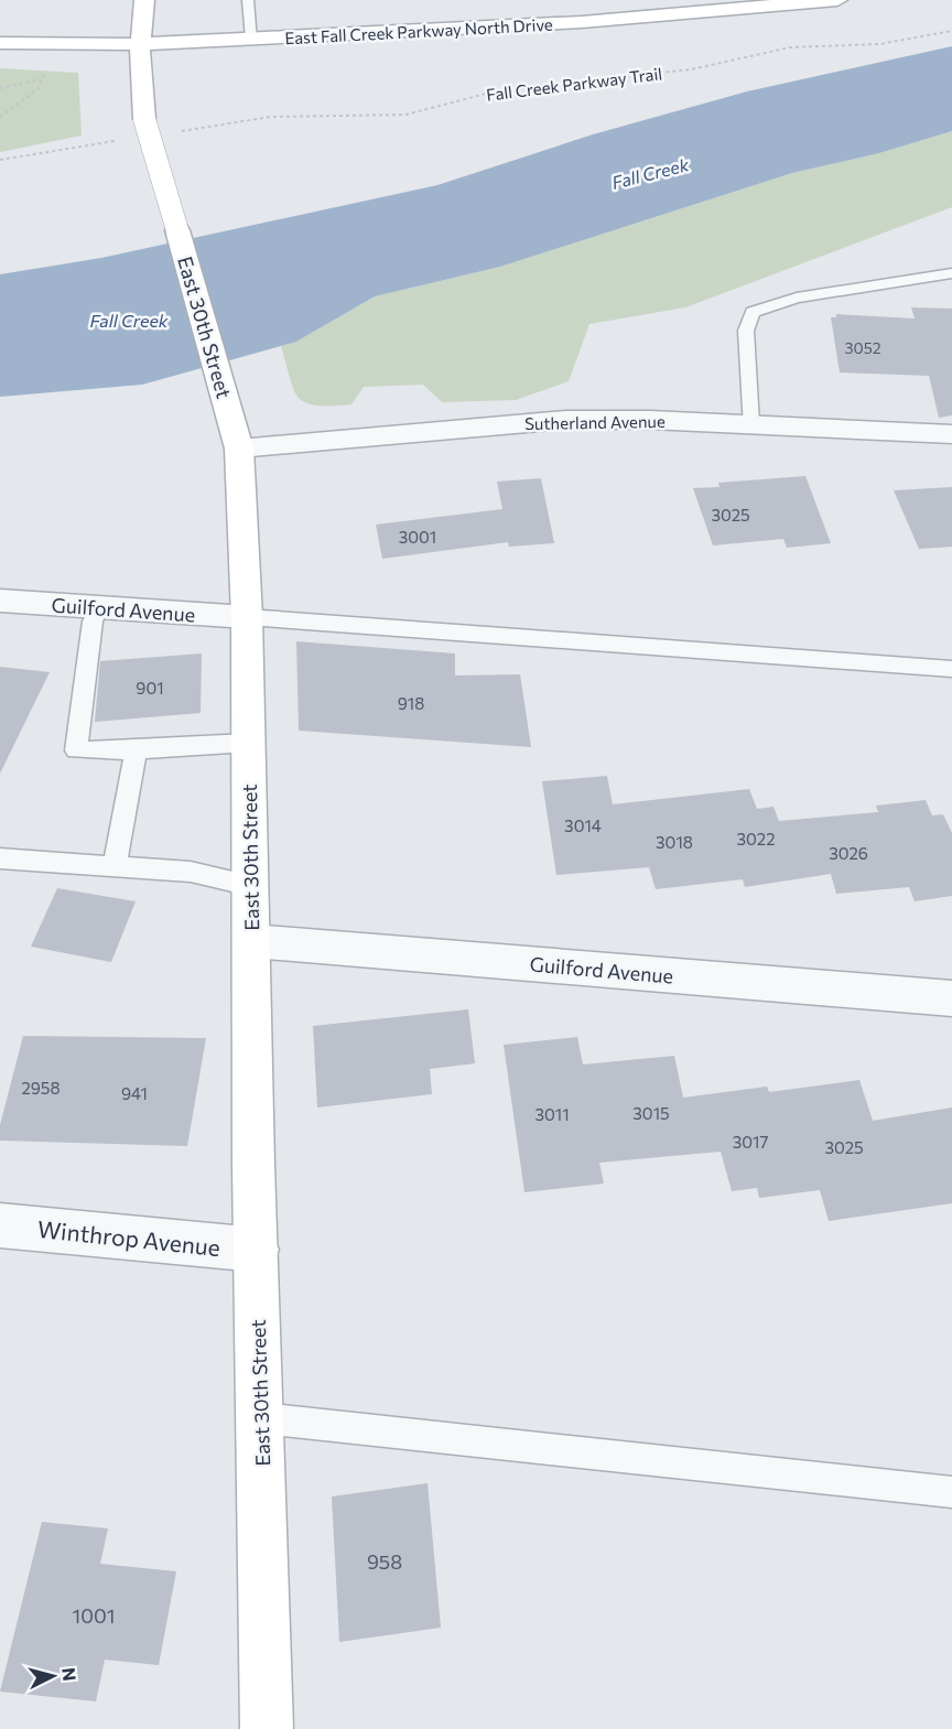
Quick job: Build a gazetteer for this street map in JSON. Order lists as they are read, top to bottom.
{
  "streets": {
    "main road": ["East Fall Creek Parkway North Drive", "East 30th Street"],
    "street": ["Sutherland Avenue", "Guilford Avenue", "Winthrop Avenue"],
    "path": ["Fall Creek Parkway Trail"]
  },
  "crossings": [
    ["East Fall Creek Parkway North Drive", "East 30th Street"],
    ["East 30th Street", "Sutherland Avenue"],
    ["East 30th Street", "Guilford Avenue"],
    ["East 30th Street", "Winthrop Avenue"]
  ],
  "water": ["Fall Creek"],
  "house_numbers": [
    "3052",
    "3025",
    "3001",
    "901",
    "918",
    "3014",
    "3022",
    "3018",
    "3026",
    "2958",
    "941",
    "3015",
    "3011",
    "3017",
    "3025",
    "958",
    "1001"
  ],
  "north": "right"
}
